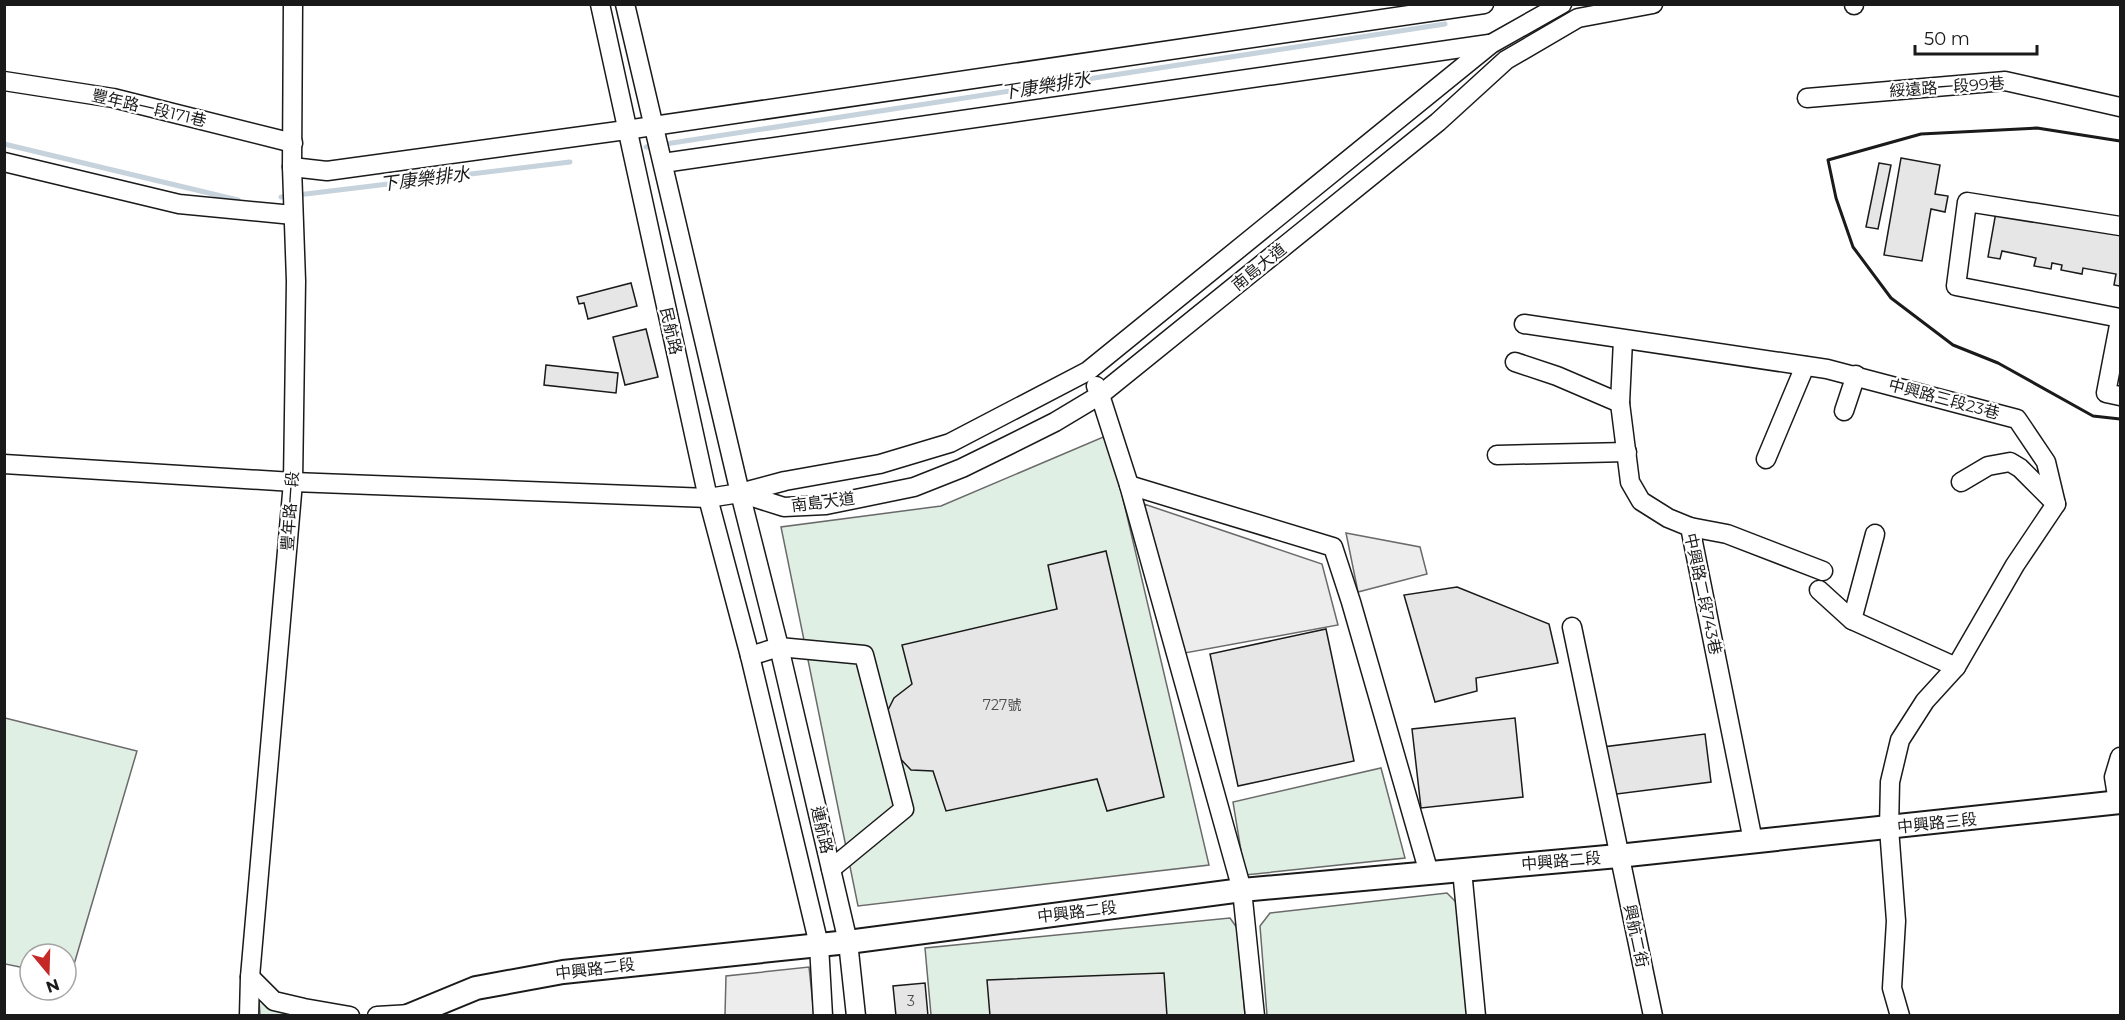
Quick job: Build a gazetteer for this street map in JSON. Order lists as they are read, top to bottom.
{
  "streets": {
    "main road": ["中興路三段", "中興路二段"],
    "street": [
      "綏遠路一段99巷",
      "豐年路一段171巷",
      "南島大道",
      "民航路",
      "中興路三段23巷",
      "豐年路一段",
      "中興路二段743巷",
      "連航路",
      "興航二街"
    ]
  },
  "crossings": [
    ["豐年路一段171巷", "豐年路一段"],
    ["南島大道", "民航路"],
    ["民航路", "連航路"],
    ["中興路三段23巷", "中興路二段743巷"],
    ["中興路二段743巷", "中興路三段"],
    ["中興路二段743巷", "中興路二段"],
    ["中興路三段", "中興路二段"],
    ["連航路", "中興路二段"],
    ["中興路二段", "興航二街"]
  ],
  "water": ["下康樂排水"],
  "house_numbers": ["727號", "3"],
  "scale_bar": "50 m",
  "north": "bottom"
}
